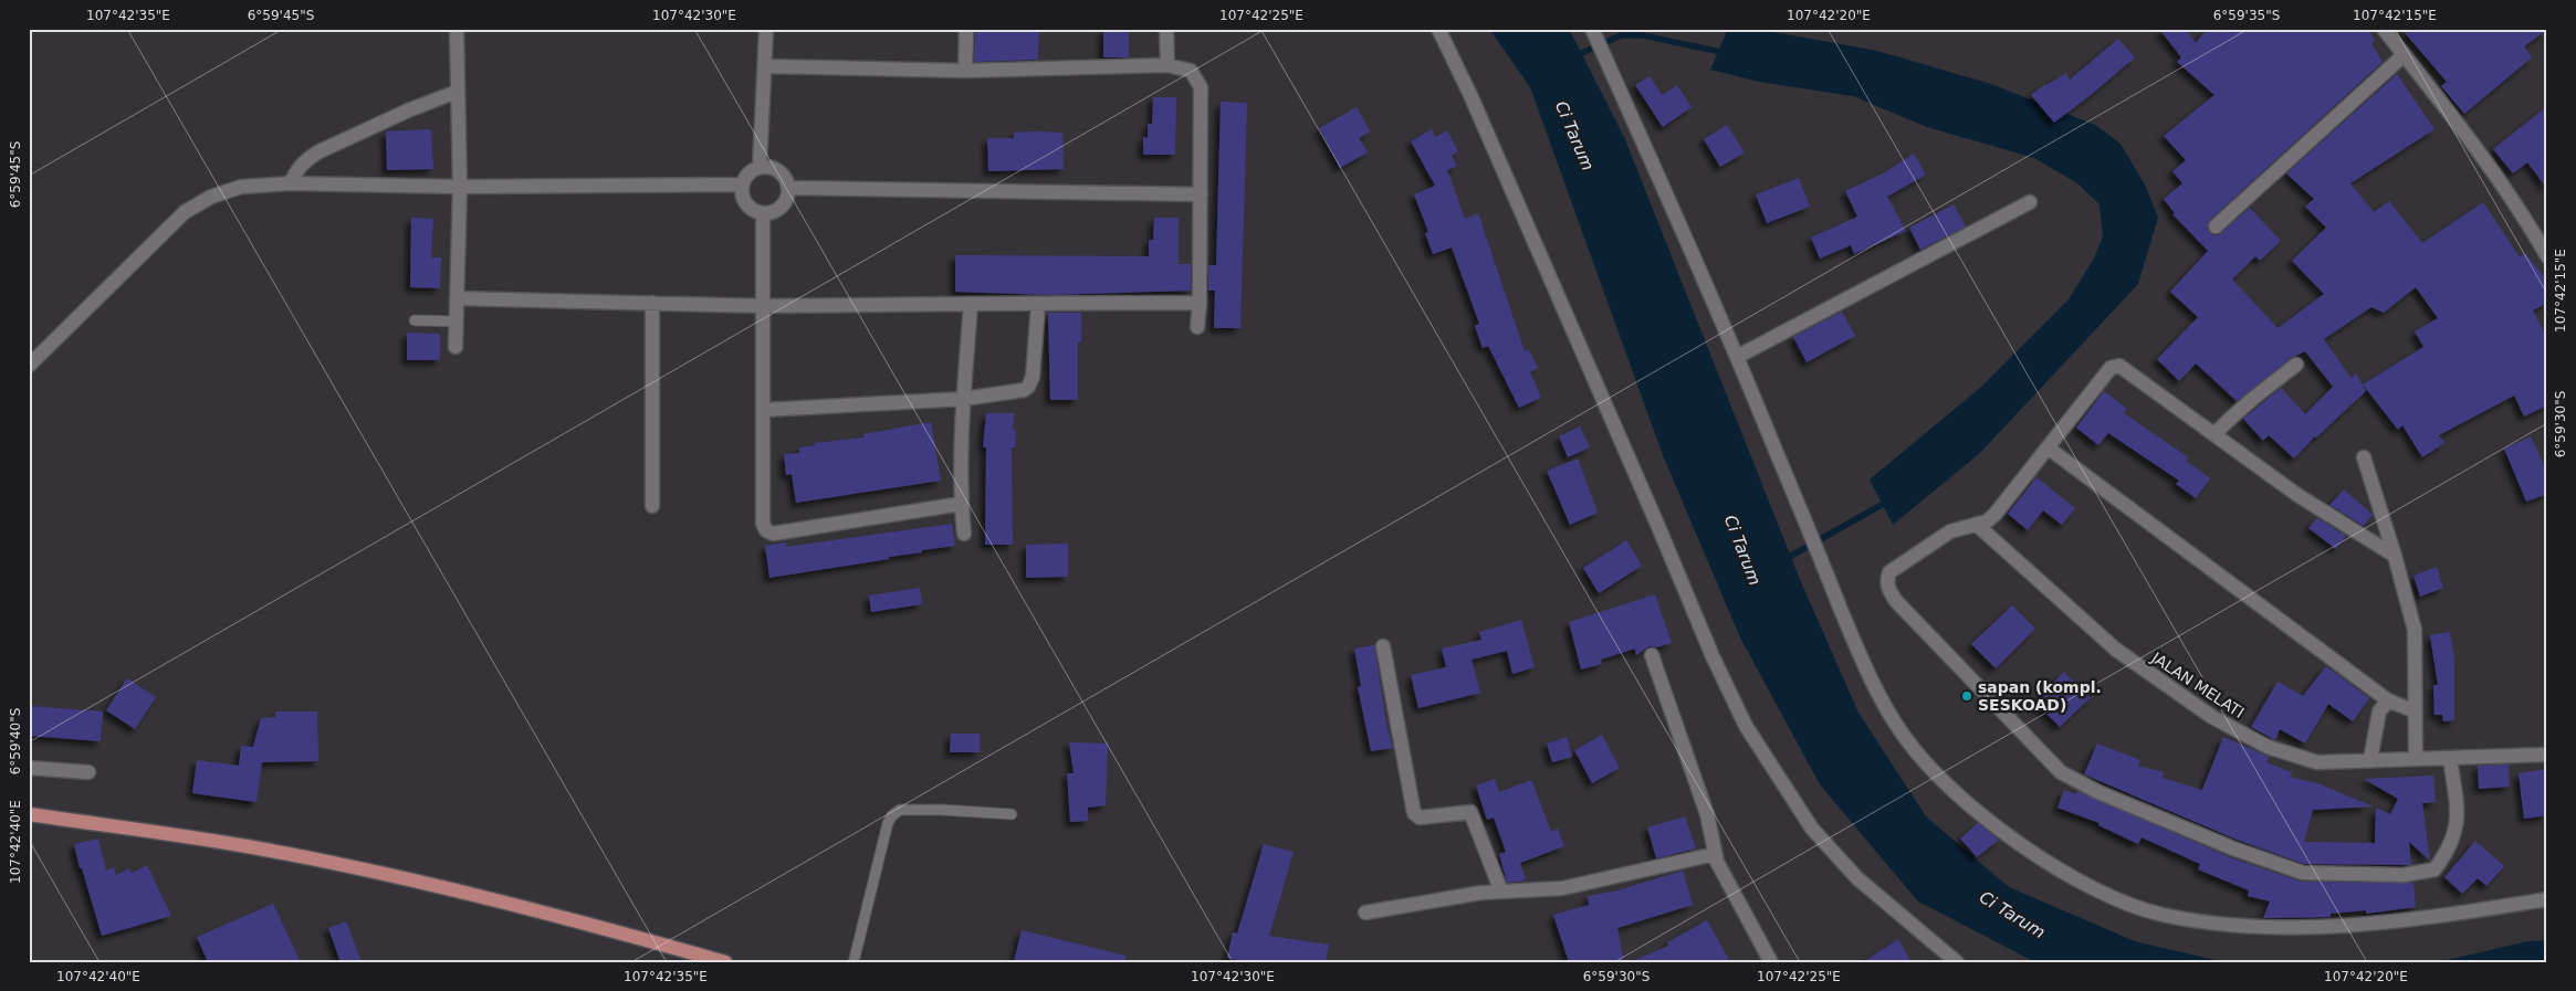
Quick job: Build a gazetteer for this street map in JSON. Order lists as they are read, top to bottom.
{
  "streets": {
    "street": ["JALAN MELATI"]
  },
  "water": ["Ci Tarum"],
  "places": ["sapan (kompl. SESKOAD)"],
  "coordinates": [
    "107°42'35\"E",
    "6°59'45\"S",
    "107°42'30\"E",
    "107°42'25\"E",
    "107°42'20\"E",
    "6°59'35\"S",
    "107°42'15\"E",
    "6°59'30\"S",
    "6°59'40\"S",
    "107°42'40\"E"
  ]
}
